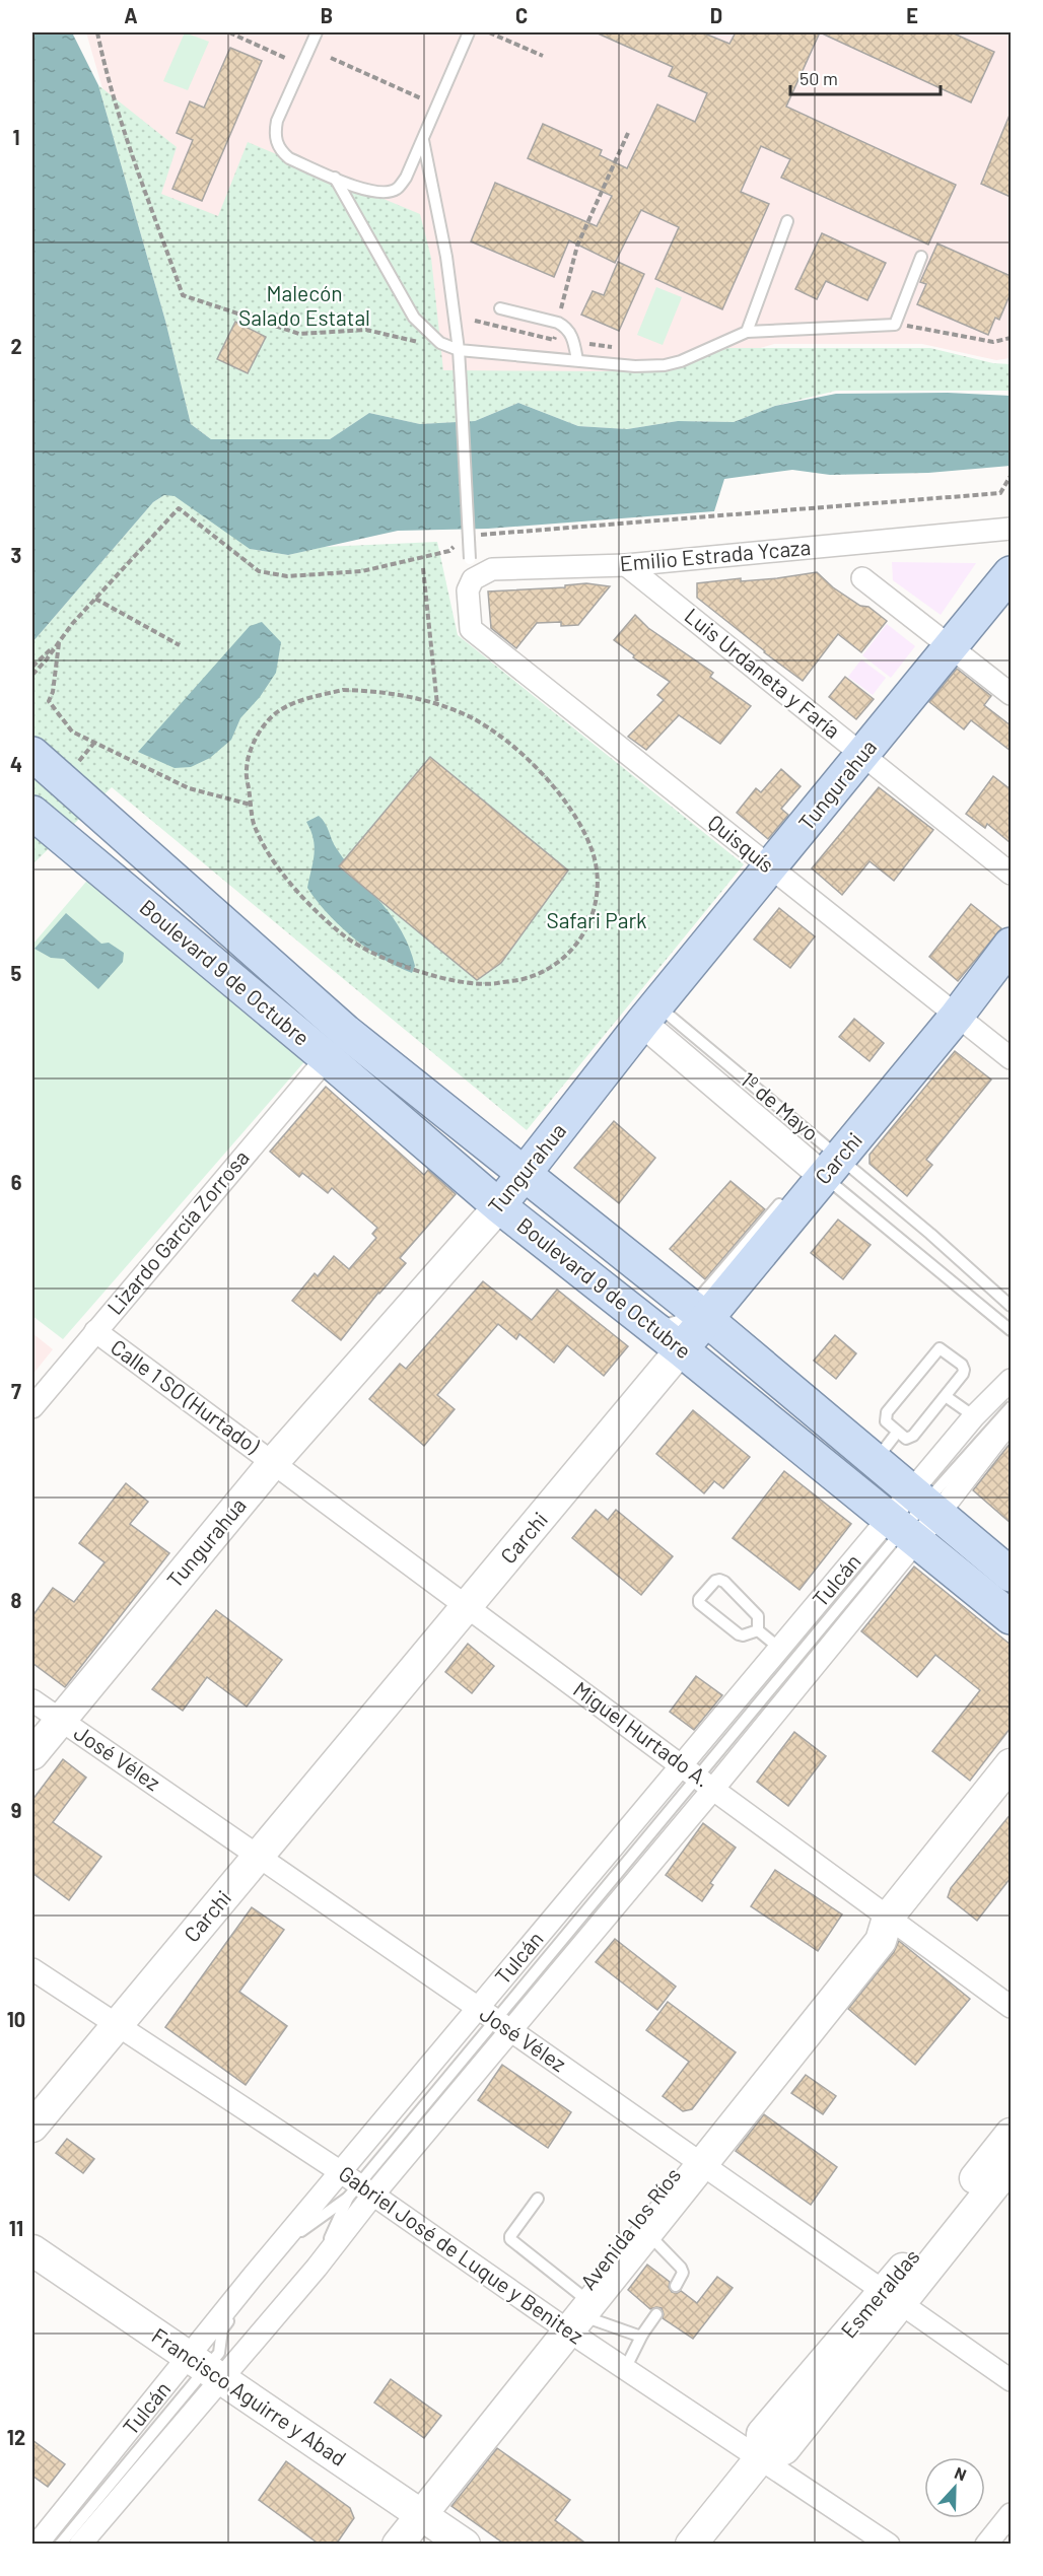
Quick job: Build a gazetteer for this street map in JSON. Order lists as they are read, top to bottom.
{
  "streets": {
    "main road": [
      "Tungurahua",
      "Boulevard 9 de Octubre",
      "Carchi",
      "Avenida los Ríos",
      "Esmeraldas",
      "Francisco Aguirre y Abad"
    ],
    "street": [
      "Emilio Estrada Ycaza",
      "Luis Urdaneta y Faría",
      "Quisquís",
      "1º de Mayo",
      "Lizardo García Zorrosa",
      "Calle 1 SO (Hurtado)",
      "Tulcán",
      "Miguel Hurtado A.",
      "José Vélez",
      "Gabriel José de Luque y Benitez"
    ]
  },
  "crossings": [
    ["Emilio Estrada Ycaza", "Luis Urdaneta y Faría"],
    ["Emilio Estrada Ycaza", "Quisquís"],
    ["Luis Urdaneta y Faría", "Tungurahua"],
    ["Tungurahua", "Quisquís"],
    ["Tungurahua", "Boulevard 9 de Octubre"],
    ["Tungurahua", "1º de Mayo"],
    ["Tungurahua", "Calle 1 SO (Hurtado)"],
    ["Tungurahua", "Miguel Hurtado A."],
    ["Tungurahua", "José Vélez"],
    ["Quisquís", "Carchi"],
    ["Boulevard 9 de Octubre", "Carchi"],
    ["Boulevard 9 de Octubre", "Lizardo García Zorrosa"],
    ["Boulevard 9 de Octubre", "Tulcán"],
    ["1º de Mayo", "Carchi"],
    ["Carchi", "Miguel Hurtado A."],
    ["Carchi", "José Vélez"],
    ["Carchi", "Gabriel José de Luque y Benitez"],
    ["Lizardo García Zorrosa", "Calle 1 SO (Hurtado)"],
    ["Calle 1 SO (Hurtado)", "Miguel Hurtado A."],
    ["Tulcán", "Miguel Hurtado A."],
    ["Tulcán", "José Vélez"],
    ["Tulcán", "Gabriel José de Luque y Benitez"],
    ["Tulcán", "Francisco Aguirre y Abad"],
    ["Miguel Hurtado A.", "Avenida los Ríos"],
    ["José Vélez", "Avenida los Ríos"],
    ["José Vélez", "Esmeraldas"],
    ["Avenida los Ríos", "Gabriel José de Luque y Benitez"],
    ["Avenida los Ríos", "Francisco Aguirre y Abad"],
    ["Gabriel José de Luque y Benitez", "Esmeraldas"]
  ],
  "parks": ["Malecón Salado Estatal", "Safari Park"],
  "scale_bar": "50 m",
  "north": "top",
  "grid": {
    "columns": [
      "A",
      "B",
      "C",
      "D",
      "E"
    ],
    "rows": [
      "1",
      "2",
      "3",
      "4",
      "5",
      "6",
      "7",
      "8",
      "9",
      "10",
      "11",
      "12"
    ]
  }
}
